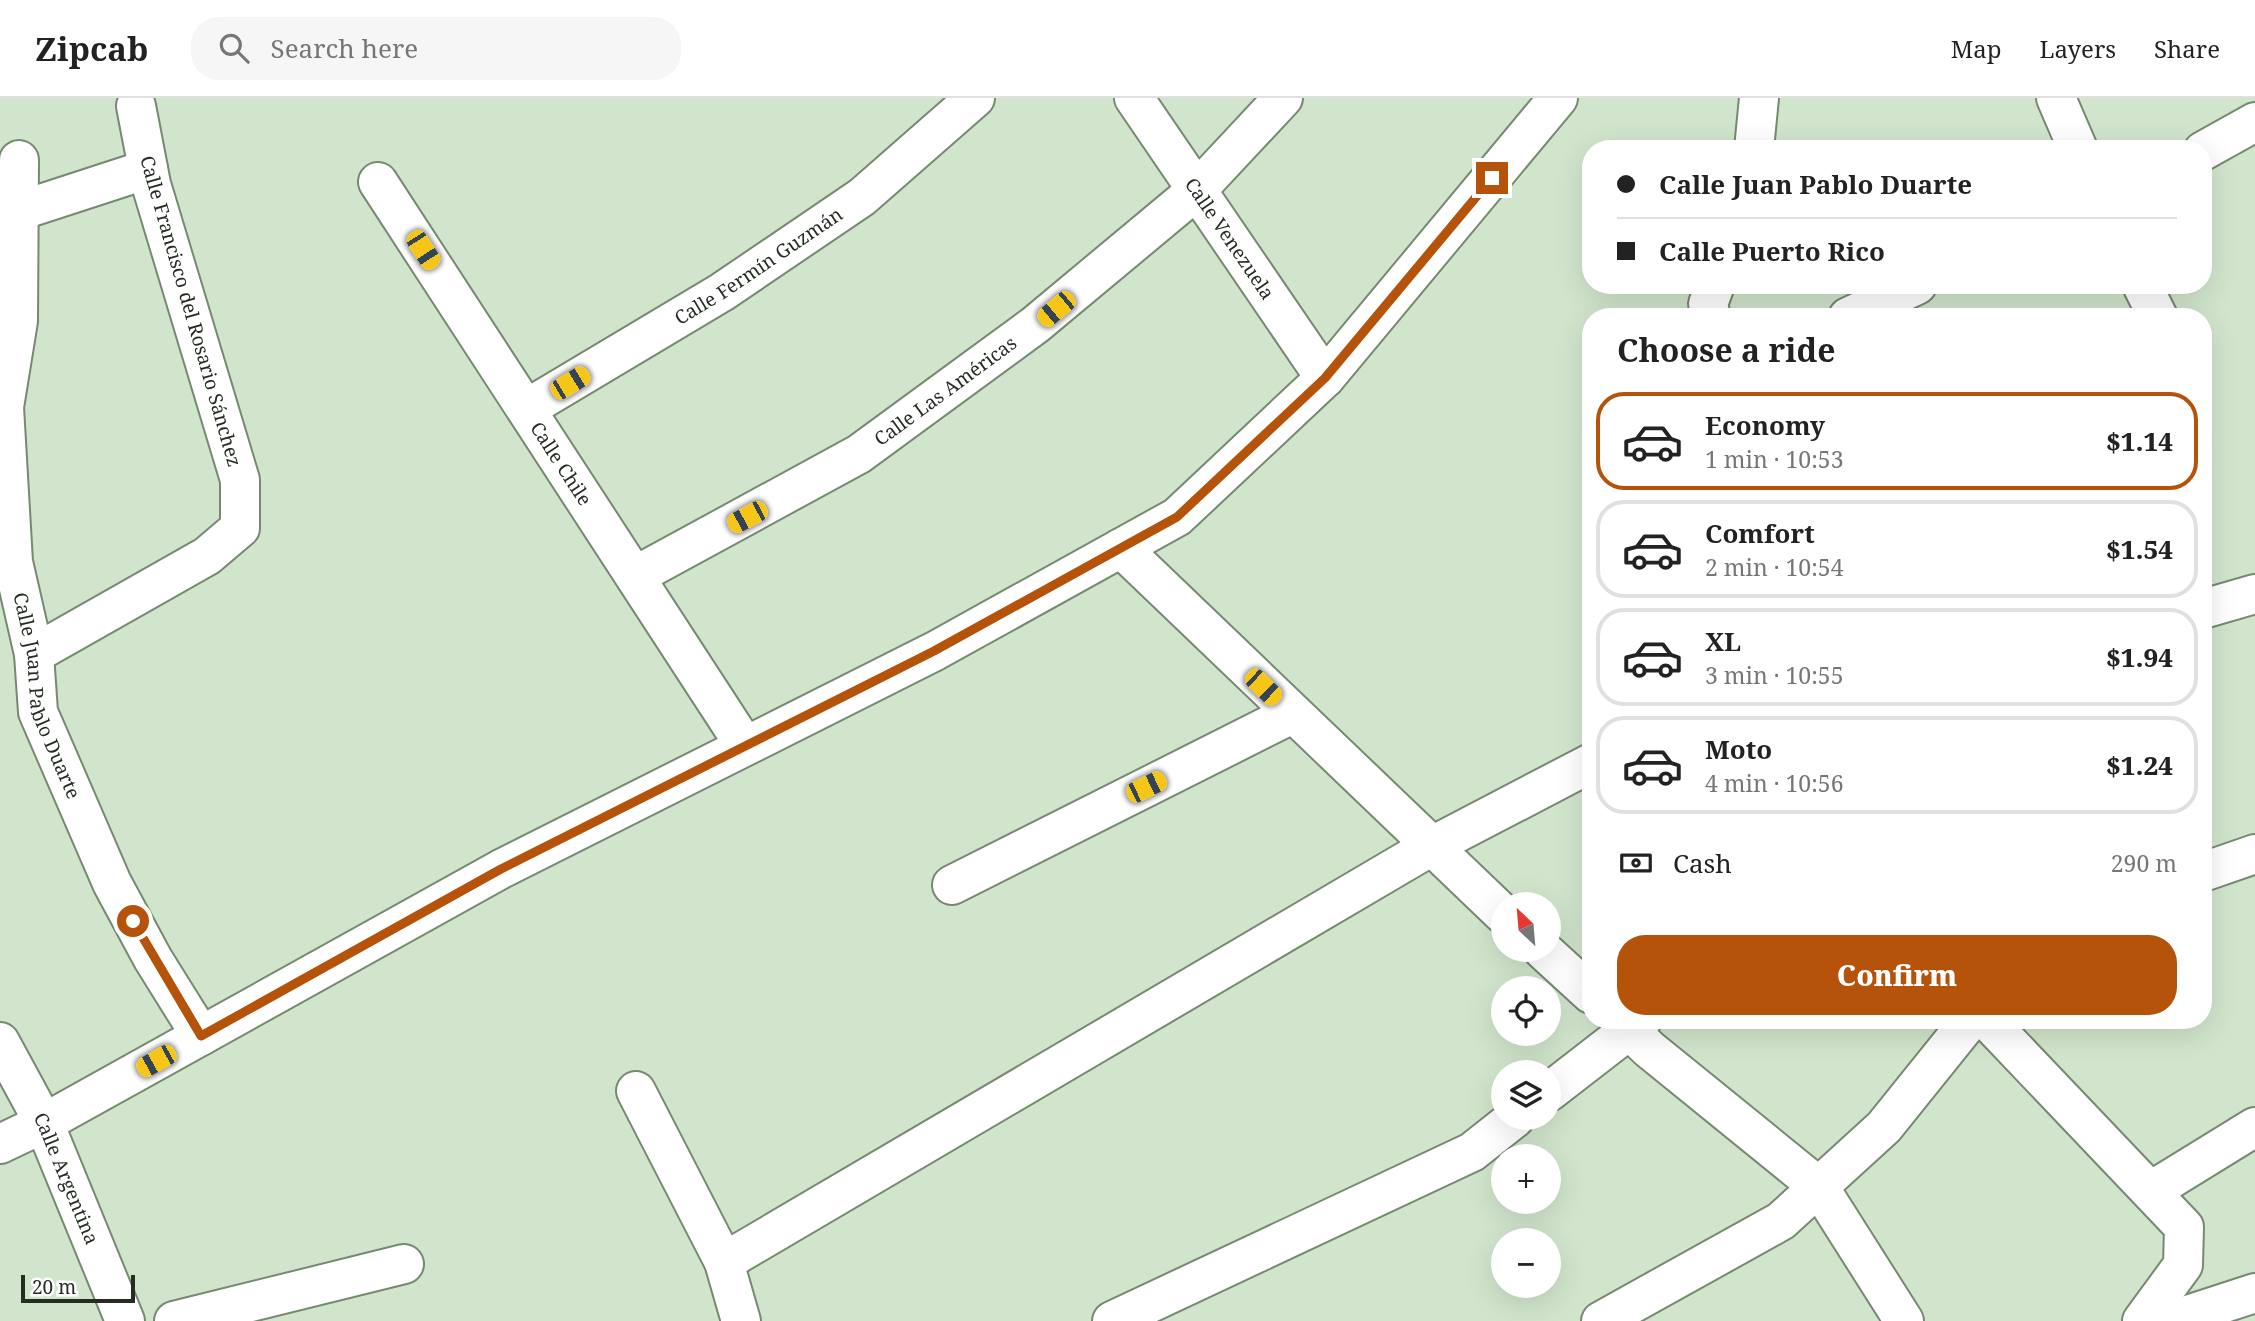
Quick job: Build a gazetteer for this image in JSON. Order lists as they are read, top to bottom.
{
  "streets": {
    "street": [
      "Calle Venezuela",
      "Calle Fermín Guzmán",
      "Calle Francisco del Rosario Sánchez",
      "Calle Las Américas",
      "Calle Chile",
      "Calle Juan Pablo Duarte",
      "Calle Argentina"
    ]
  },
  "crossings": [
    ["Calle Venezuela", "Calle Las Américas"],
    ["Calle Fermín Guzmán", "Calle Chile"],
    ["Calle Francisco del Rosario Sánchez", "Calle Juan Pablo Duarte"],
    ["Calle Las Américas", "Calle Chile"]
  ],
  "scale_bar": "20 m",
  "north": "top left",
  "page": {
    "header": "Zipcab",
    "search": "Search here",
    "nav": ["Map", "Layers", "Share"],
    "banner": ["Calle Juan Pablo Duarte", "Calle Puerto Rico"],
    "heading": "Choose a ride",
    "list": [
      {
        "name": "Economy",
        "note": "1 min · 10:53",
        "value": "$1.14"
      },
      {
        "name": "Comfort",
        "note": "2 min · 10:54",
        "value": "$1.54"
      },
      {
        "name": "XL",
        "note": "3 min · 10:55",
        "value": "$1.94"
      },
      {
        "name": "Moto",
        "note": "4 min · 10:56",
        "value": "$1.24"
      }
    ],
    "pay": ["Cash", "290 m"],
    "map_buttons": ["+", "−"],
    "buttons": "Confirm",
    "scale": "20 m"
  }
}
